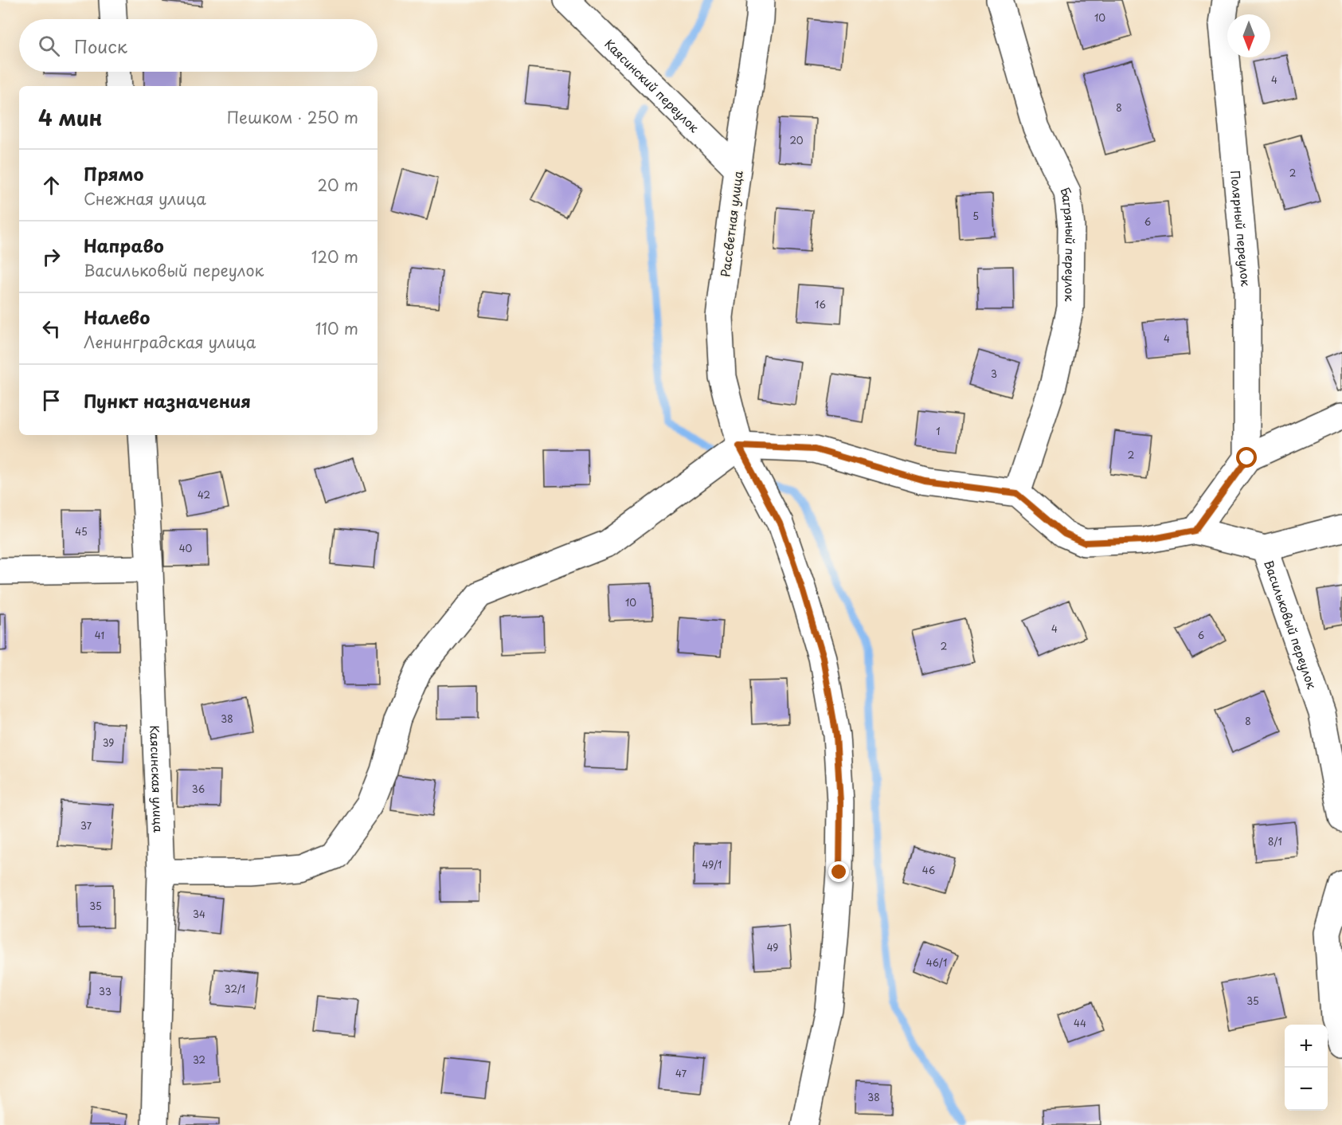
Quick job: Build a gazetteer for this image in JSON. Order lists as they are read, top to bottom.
{
  "streets": {
    "street": [
      "Каясинский переулок",
      "Рассветная улица",
      "Полярный переулок",
      "Багряный переулок",
      "Васильковый переулок",
      "Каясинская улица"
    ]
  },
  "crossings": [
    ["Каясинский переулок", "Рассветная улица"],
    ["Багряный переулок", "Васильковый переулок"]
  ],
  "house_numbers": [
    "10",
    "4",
    "8",
    "20",
    "2",
    "5",
    "6",
    "16",
    "4",
    "3",
    "1",
    "2",
    "42",
    "45",
    "40",
    "10",
    "4",
    "41",
    "6",
    "2",
    "38",
    "8",
    "39",
    "36",
    "37",
    "8/1",
    "49/1",
    "46",
    "35",
    "34",
    "49",
    "46/1",
    "32/1",
    "33",
    "35",
    "44",
    "32",
    "47",
    "38"
  ],
  "north": "bottom",
  "page": {
    "search": "Поиск",
    "heading": ["4 мин", "Пешком · 250 m"],
    "list": [
      ["Прямо", "Снежная улица", "20 m"],
      ["Направо", "Васильковый переулок", "120 m"],
      ["Налево", "Ленинградская улица", "110 m"],
      "Пункт назначения"
    ],
    "map_buttons": ["+", "−"]
  }
}
